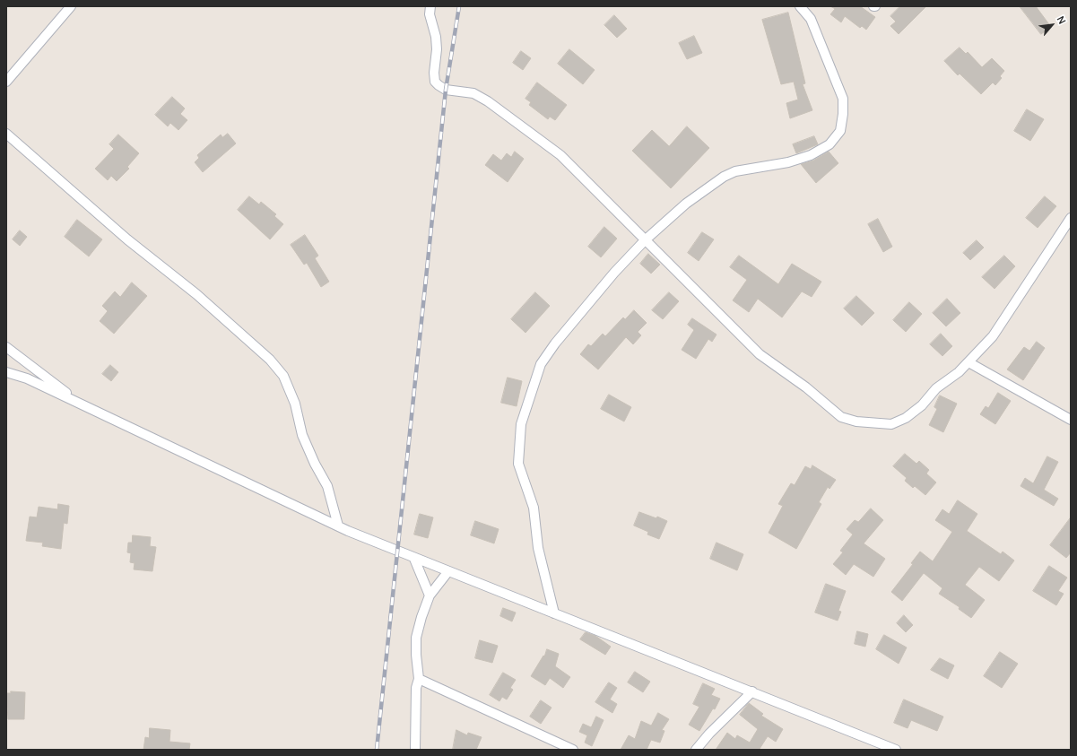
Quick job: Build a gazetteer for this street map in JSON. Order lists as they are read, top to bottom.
{
  "north": "top right"
}
